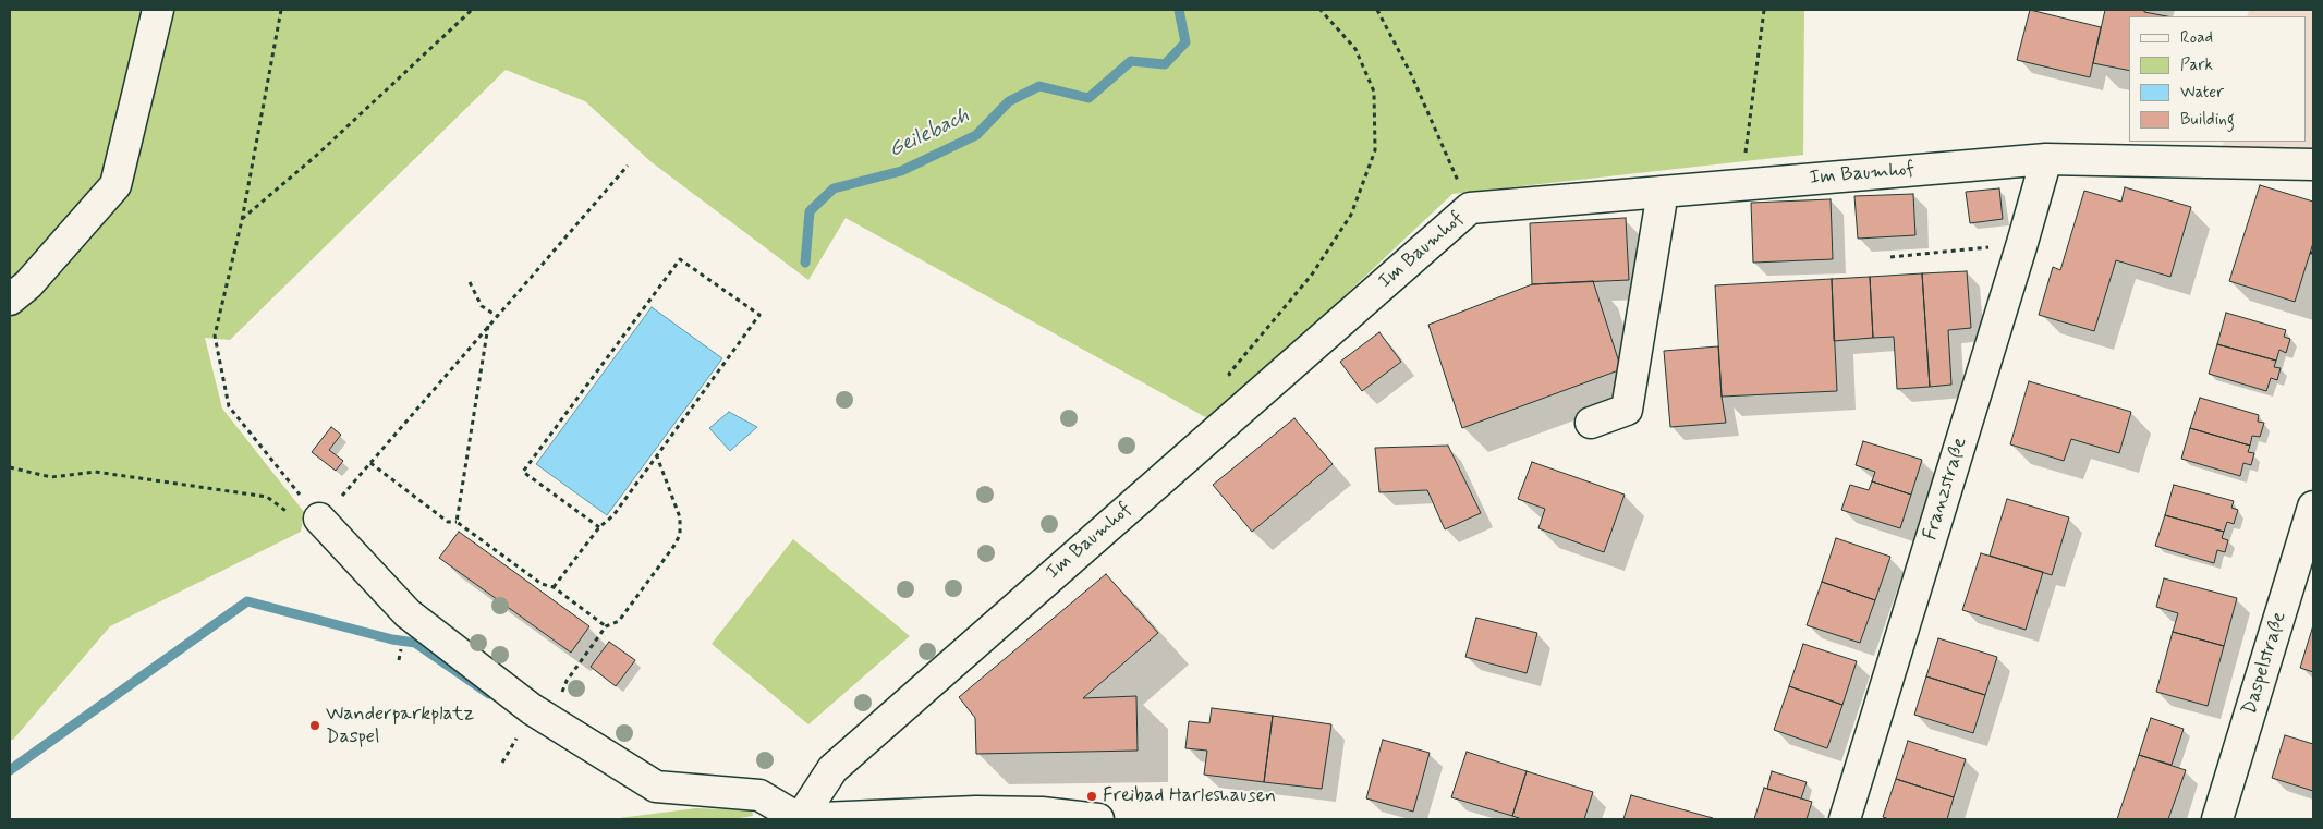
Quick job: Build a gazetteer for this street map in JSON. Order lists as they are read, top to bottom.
{
  "streets": {
    "street": ["Im Baumhof", "Franzstraße", "Daspelstraße"]
  },
  "crossings": [
    ["Im Baumhof", "Franzstraße"]
  ],
  "water": ["Geilebach"],
  "places": ["Wanderparkplatz Daspel", "Freibad Harleshausen"],
  "legend": [
    "Road",
    "Park",
    "Water",
    "Building"
  ]
}
